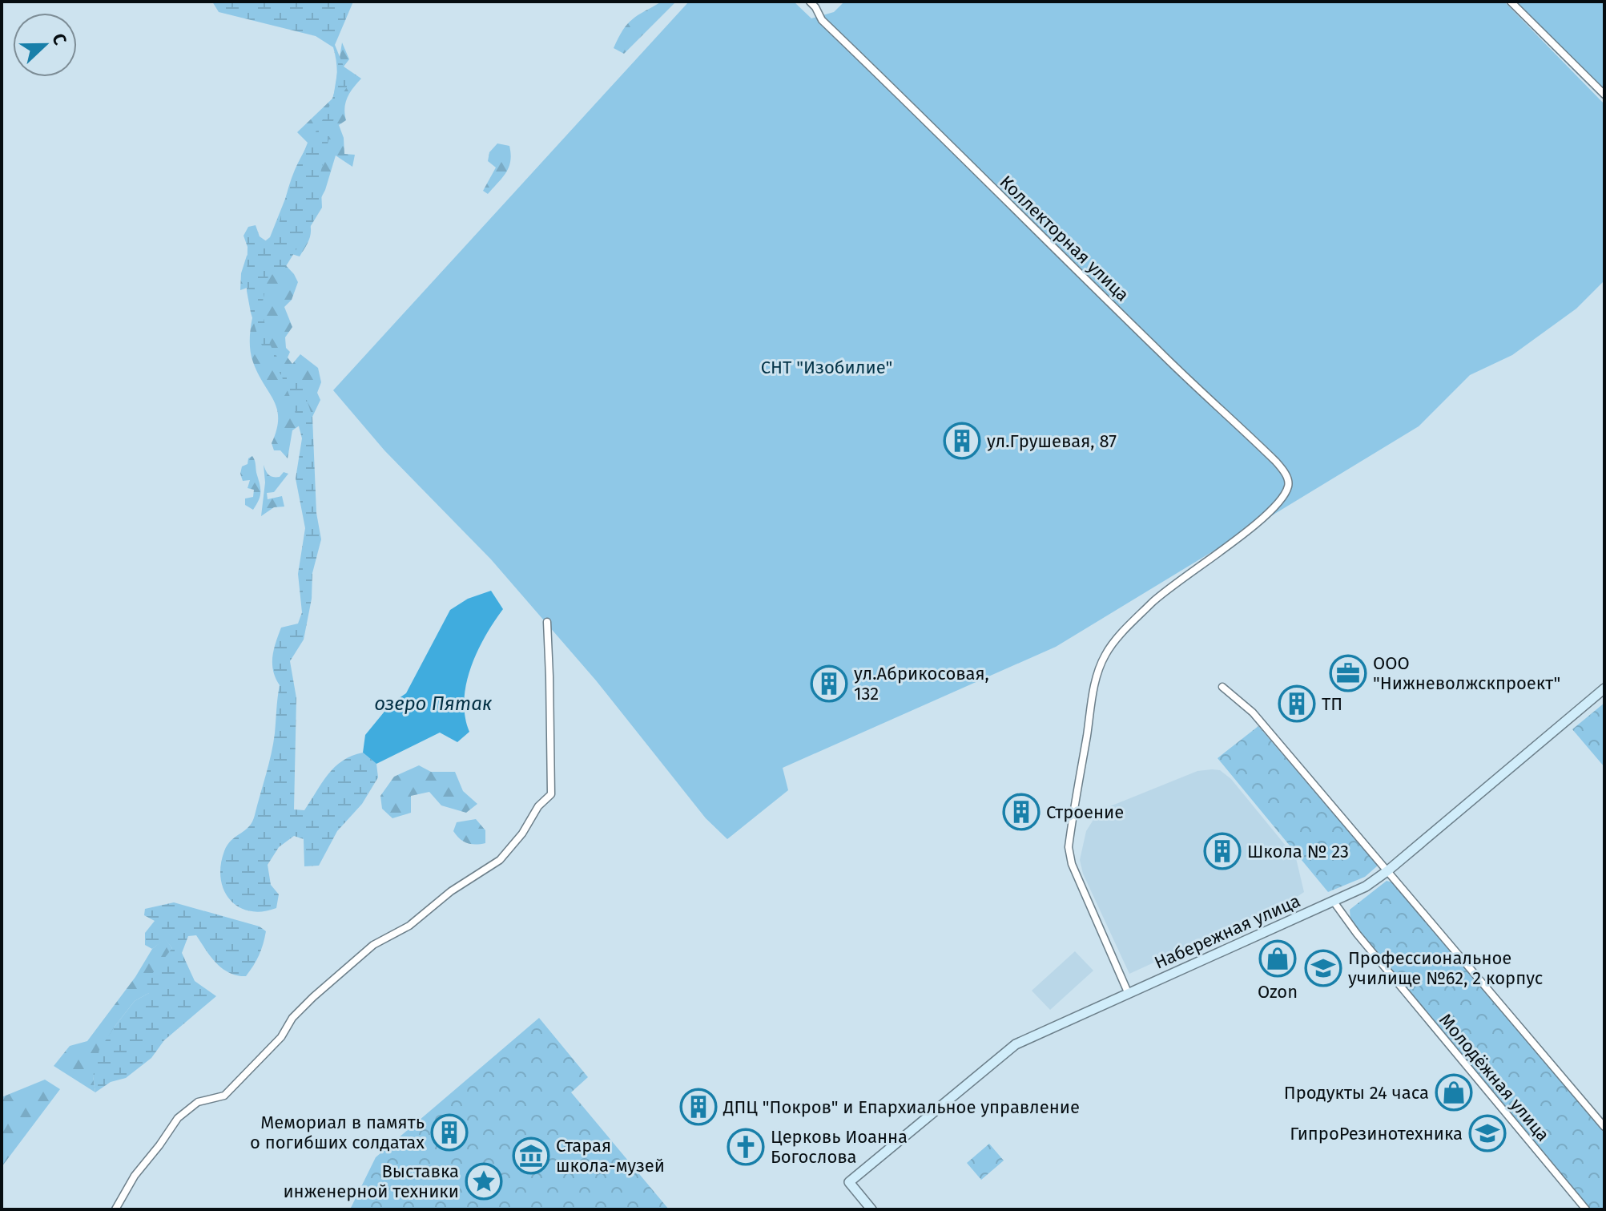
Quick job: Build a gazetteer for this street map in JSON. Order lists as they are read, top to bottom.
{
  "streets": {
    "street": ["Коллекторная улица", "Набережная улица", "Молодёжная улица"]
  },
  "crossings": [
    ["Коллекторная улица", "Набережная улица"],
    ["Набережная улица", "Молодёжная улица"]
  ],
  "water": ["озеро Пятак"],
  "parks": ["СНТ \"Изобилие\""],
  "places": {
    "building": [
      "ул.Грушевая, 87",
      "ул.Абрикосовая, 132",
      "ТП",
      "Строение",
      "Школа № 23",
      "ДПЦ \"Покров\" и Епархиальное управление",
      "Мемориал в память о погибших солдатах"
    ],
    "office": ["ООО \"Нижневолжскпроект\""],
    "shop": ["Ozon", "Продукты 24 часа"],
    "school or university": ["Профессиональное училище №62, 2 корпус", "ГипроРезинотехника"],
    "church": ["Церковь Иоанна Богослова"],
    "museum": ["Старая школа-музей"],
    "place": ["Выставка инженерной техники"]
  },
  "north": "right"
}
